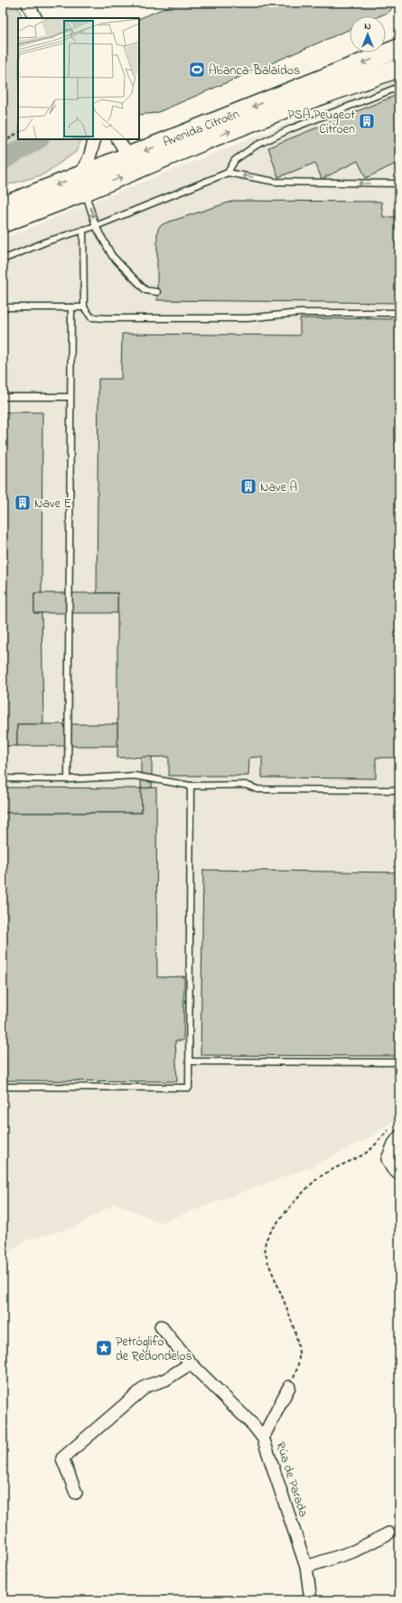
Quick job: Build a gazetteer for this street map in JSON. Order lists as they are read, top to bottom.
{
  "streets": {
    "main road": ["Avenida Citroën"],
    "street": ["Rúa de Parada"]
  },
  "places": {
    "sports": ["Abanca-Balaídos"],
    "building": ["PSA Peugeot Citroen", "Nave A", "Nave E"],
    "place": ["Petróglifo de Redondelos"]
  },
  "north": "top"
}
